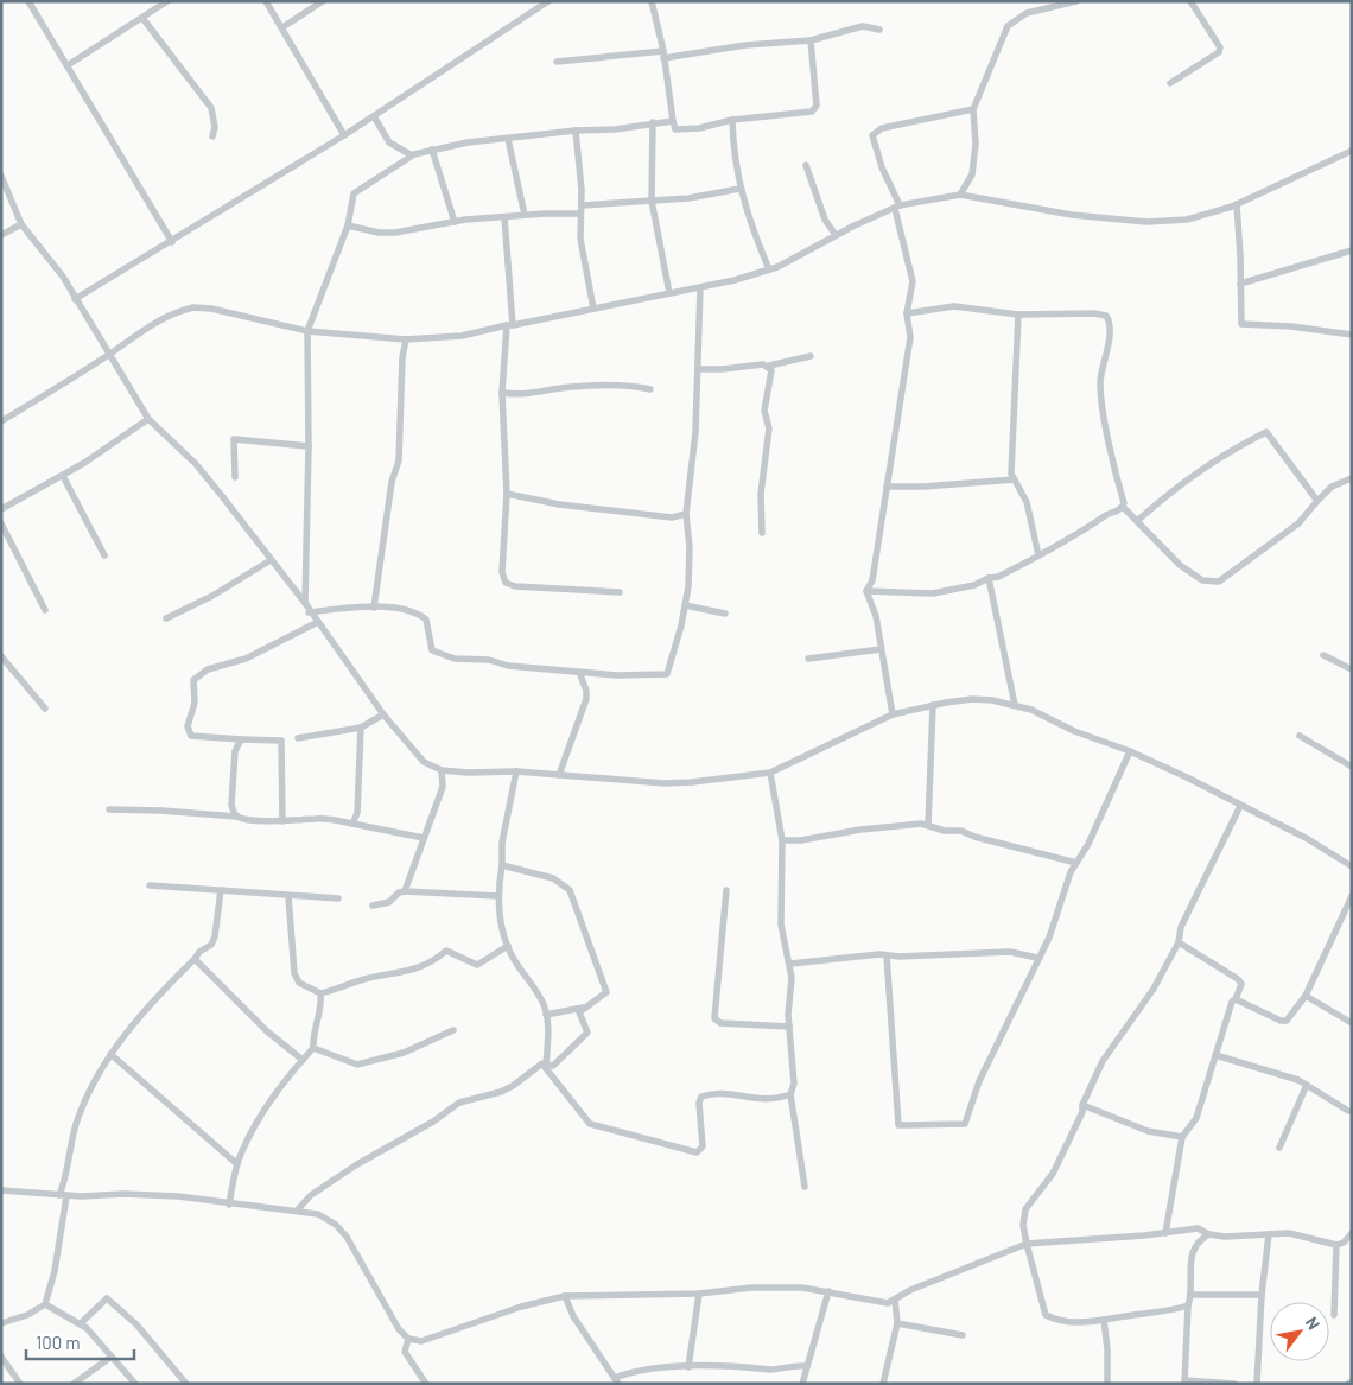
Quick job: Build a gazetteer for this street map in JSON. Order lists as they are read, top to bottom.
{
  "scale_bar": "100 m",
  "north": "top right"
}
